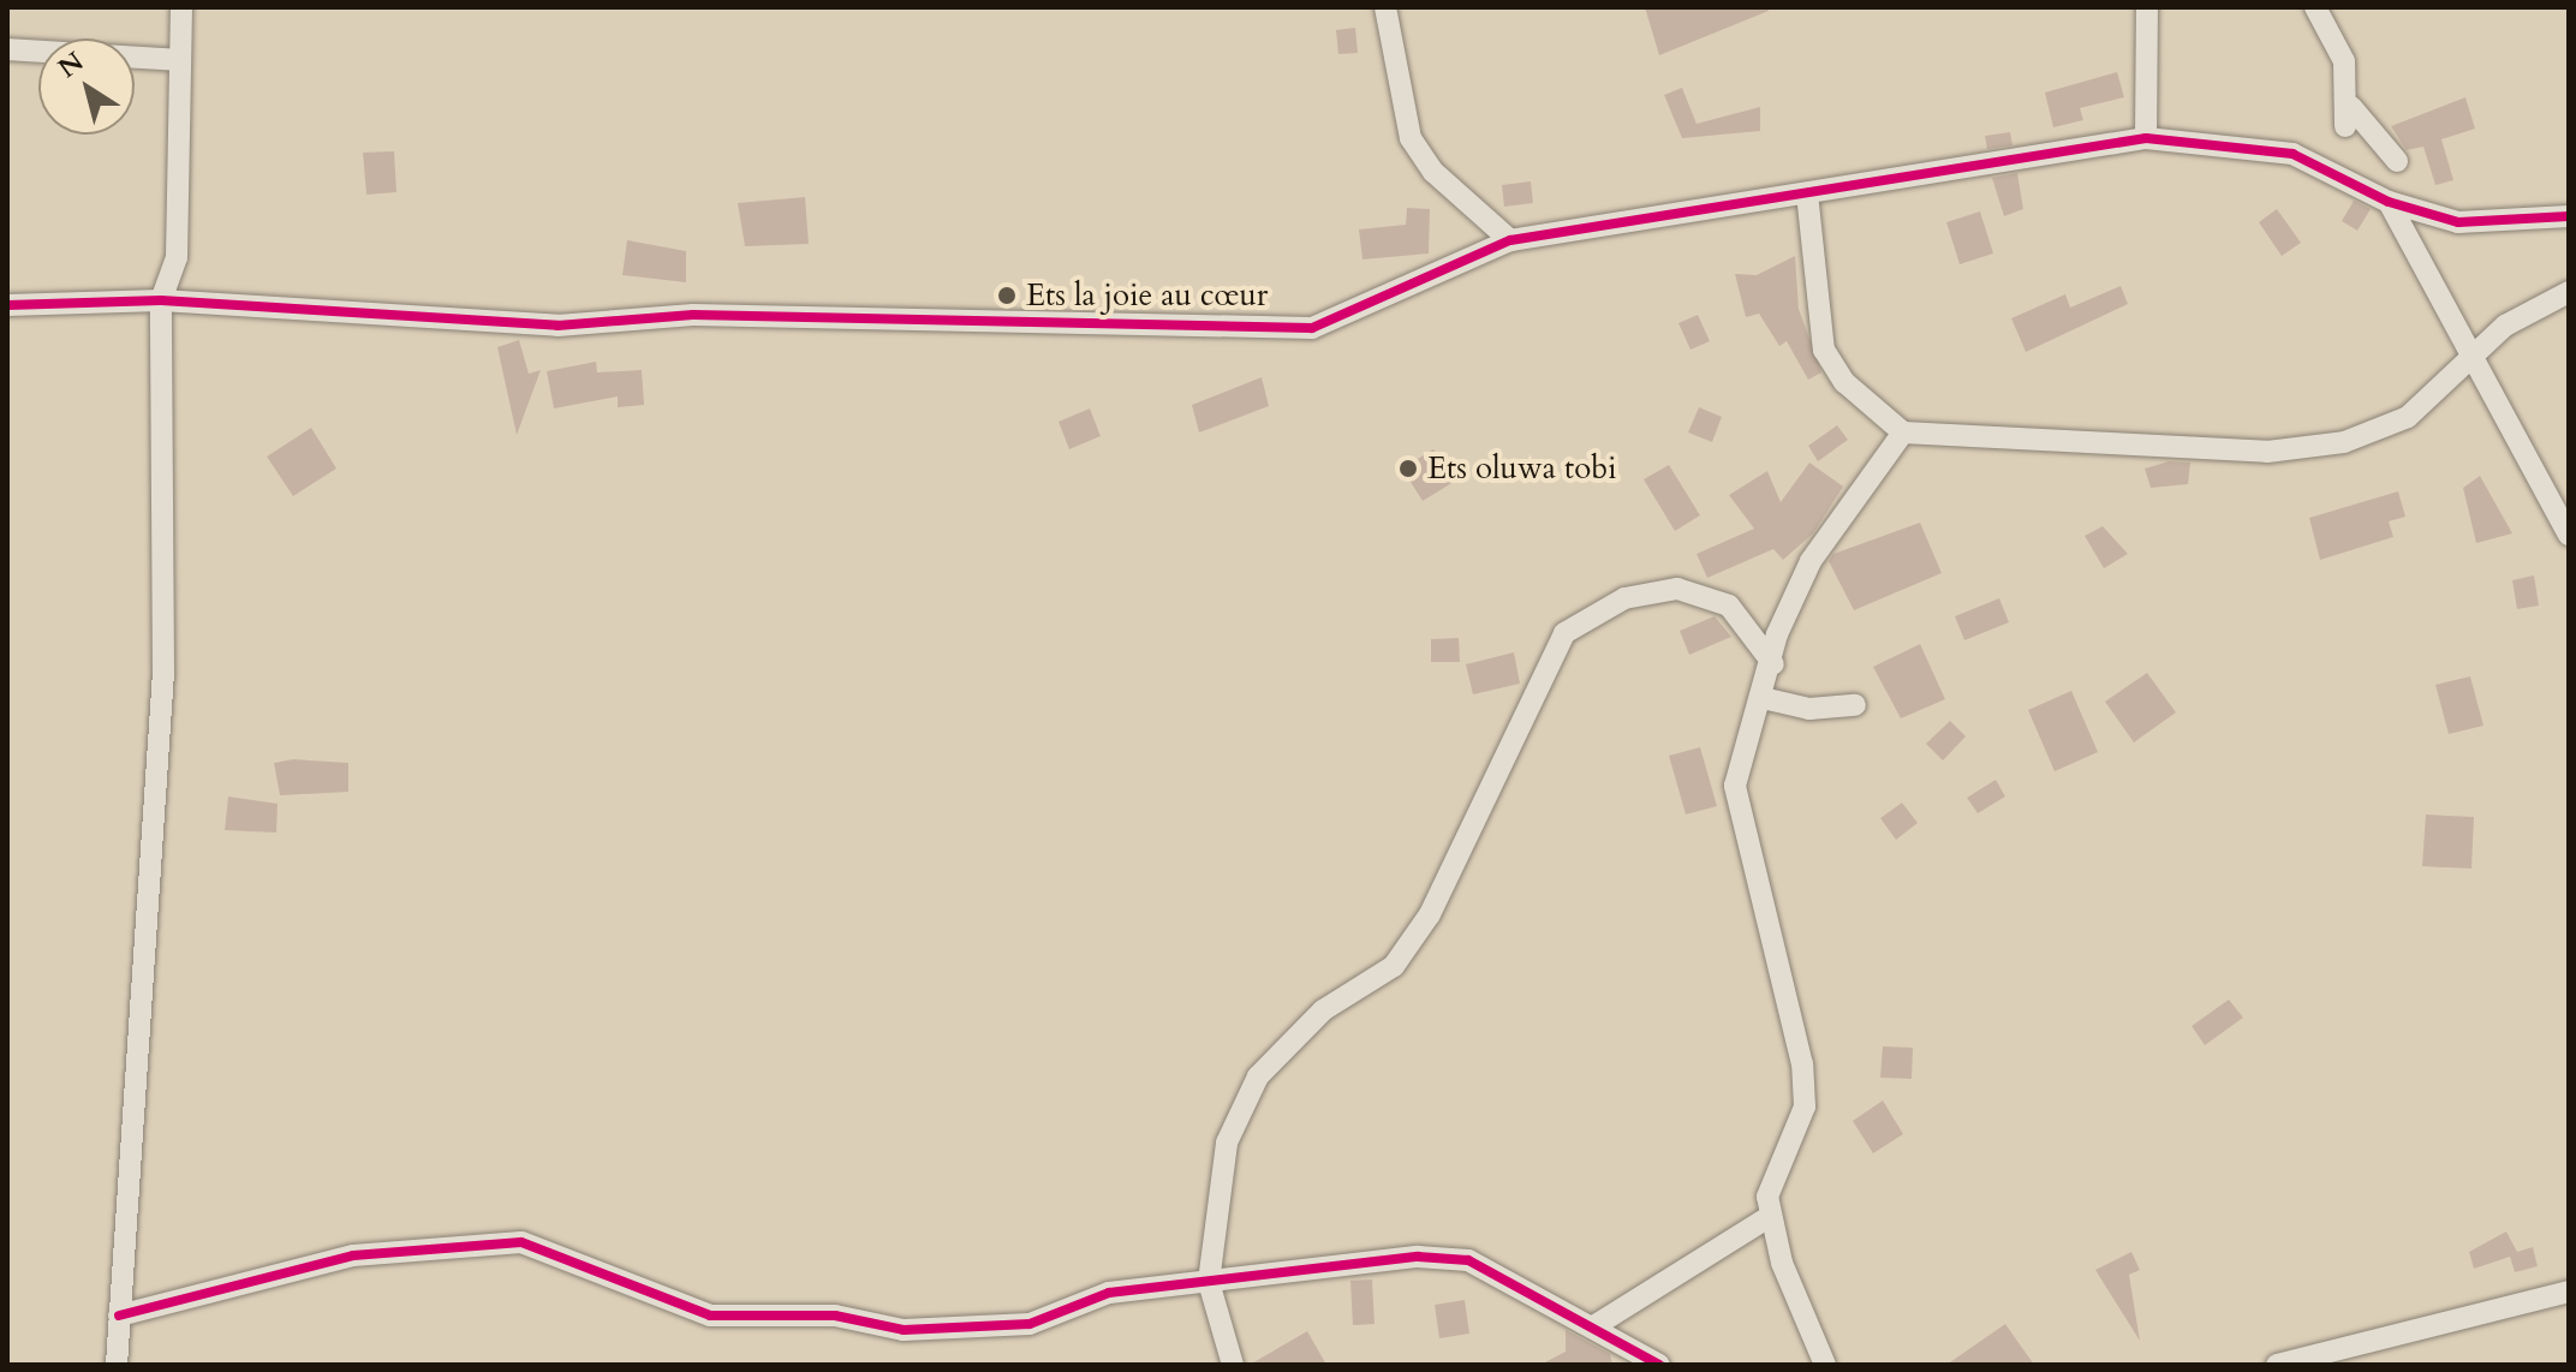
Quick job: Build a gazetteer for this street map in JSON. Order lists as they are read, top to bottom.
{
  "places": ["Ets la joie au cœur", "Ets oluwa tobi"],
  "north": "top left"
}
